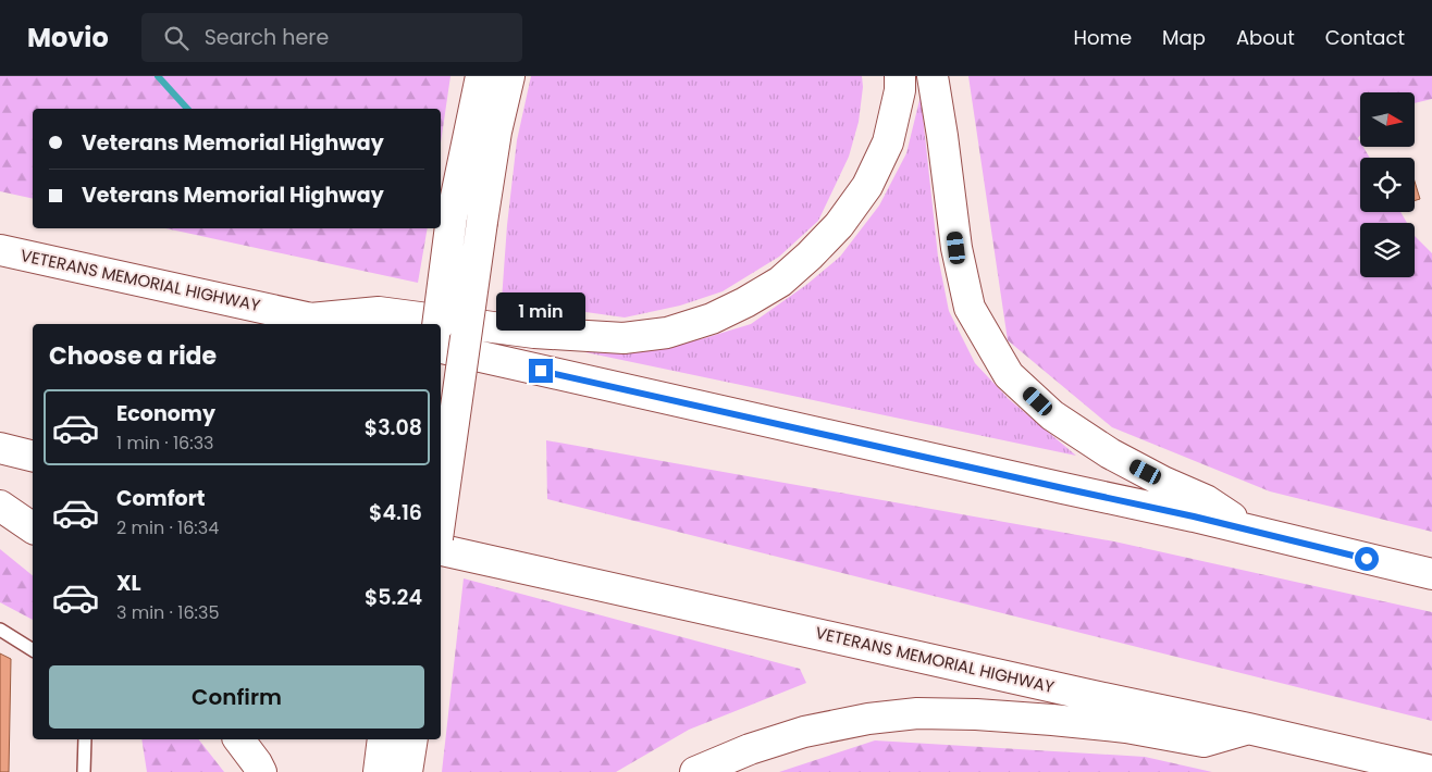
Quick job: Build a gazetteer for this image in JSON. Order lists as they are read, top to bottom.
{
  "streets": {
    "highway": ["VETERANS MEMORIAL HIGHWAY"]
  },
  "north": "right",
  "page": {
    "header": "Movio",
    "search": "Search here",
    "nav": [
      "Home",
      "Map",
      "About",
      "Contact"
    ],
    "banner": ["Veterans Memorial Highway", "Veterans Memorial Highway"],
    "bubble": "1 min",
    "heading": "Choose a ride",
    "list": [
      {
        "name": "Economy",
        "note": "1 min · 16:33",
        "value": "$3.08"
      },
      {
        "name": "Comfort",
        "note": "2 min · 16:34",
        "value": "$4.16"
      },
      {
        "name": "XL",
        "note": "3 min · 16:35",
        "value": "$5.24"
      }
    ],
    "buttons": "Confirm"
  }
}
